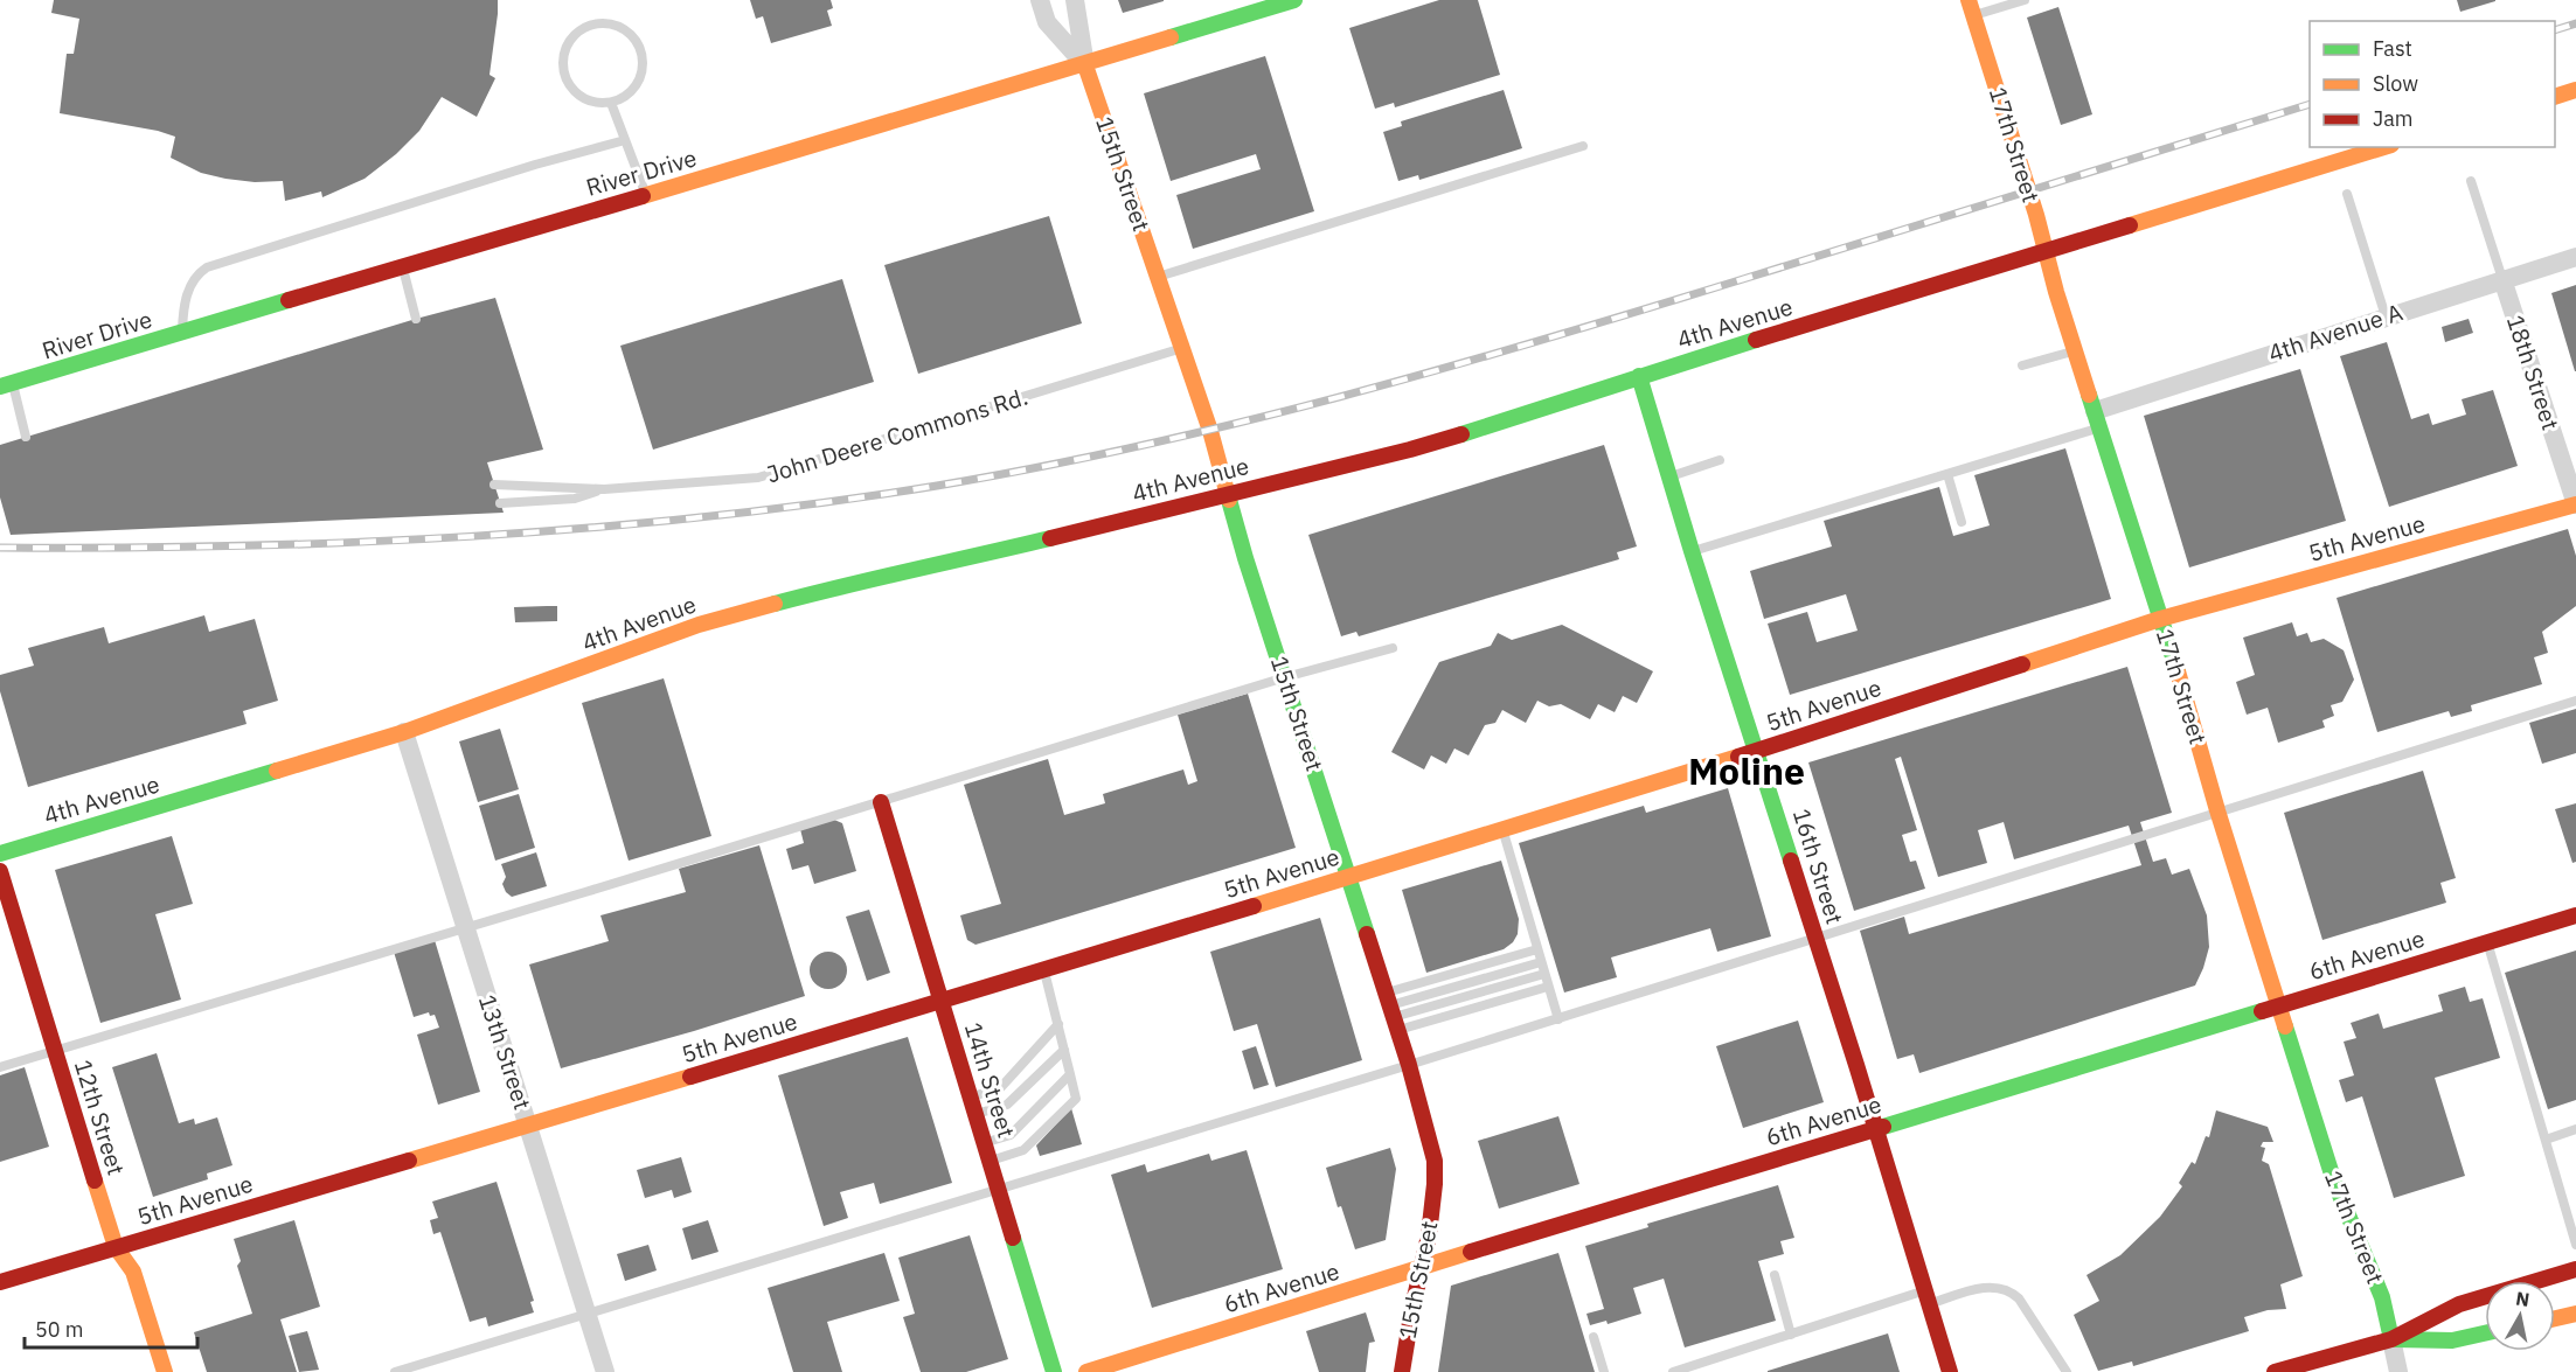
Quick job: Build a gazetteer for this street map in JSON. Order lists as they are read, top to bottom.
{
  "streets": {
    "street": [
      "17th Street",
      "River Drive",
      "15th Street",
      "4th Avenue",
      "4th Avenue A",
      "18th Street",
      "5th Avenue",
      "16th Street",
      "6th Avenue",
      "13th Street",
      "14th Street",
      "12th Street"
    ],
    "lane": ["John Deere Commons Rd."]
  },
  "crossings": [
    ["17th Street", "4th Avenue"],
    ["17th Street", "4th Avenue A"],
    ["17th Street", "5th Avenue"],
    ["17th Street", "6th Avenue"],
    ["River Drive", "15th Street"],
    ["15th Street", "4th Avenue"],
    ["15th Street", "John Deere Commons Rd."],
    ["15th Street", "5th Avenue"],
    ["15th Street", "6th Avenue"],
    ["4th Avenue", "16th Street"],
    ["4th Avenue", "13th Street"],
    ["4th Avenue A", "18th Street"],
    ["18th Street", "5th Avenue"],
    ["5th Avenue", "16th Street"],
    ["5th Avenue", "13th Street"],
    ["5th Avenue", "14th Street"],
    ["5th Avenue", "12th Street"],
    ["16th Street", "6th Avenue"]
  ],
  "districts": ["Moline"],
  "legend": ["Fast", "Slow", "Jam"],
  "scale_bar": "50 m",
  "north": "top"
}
